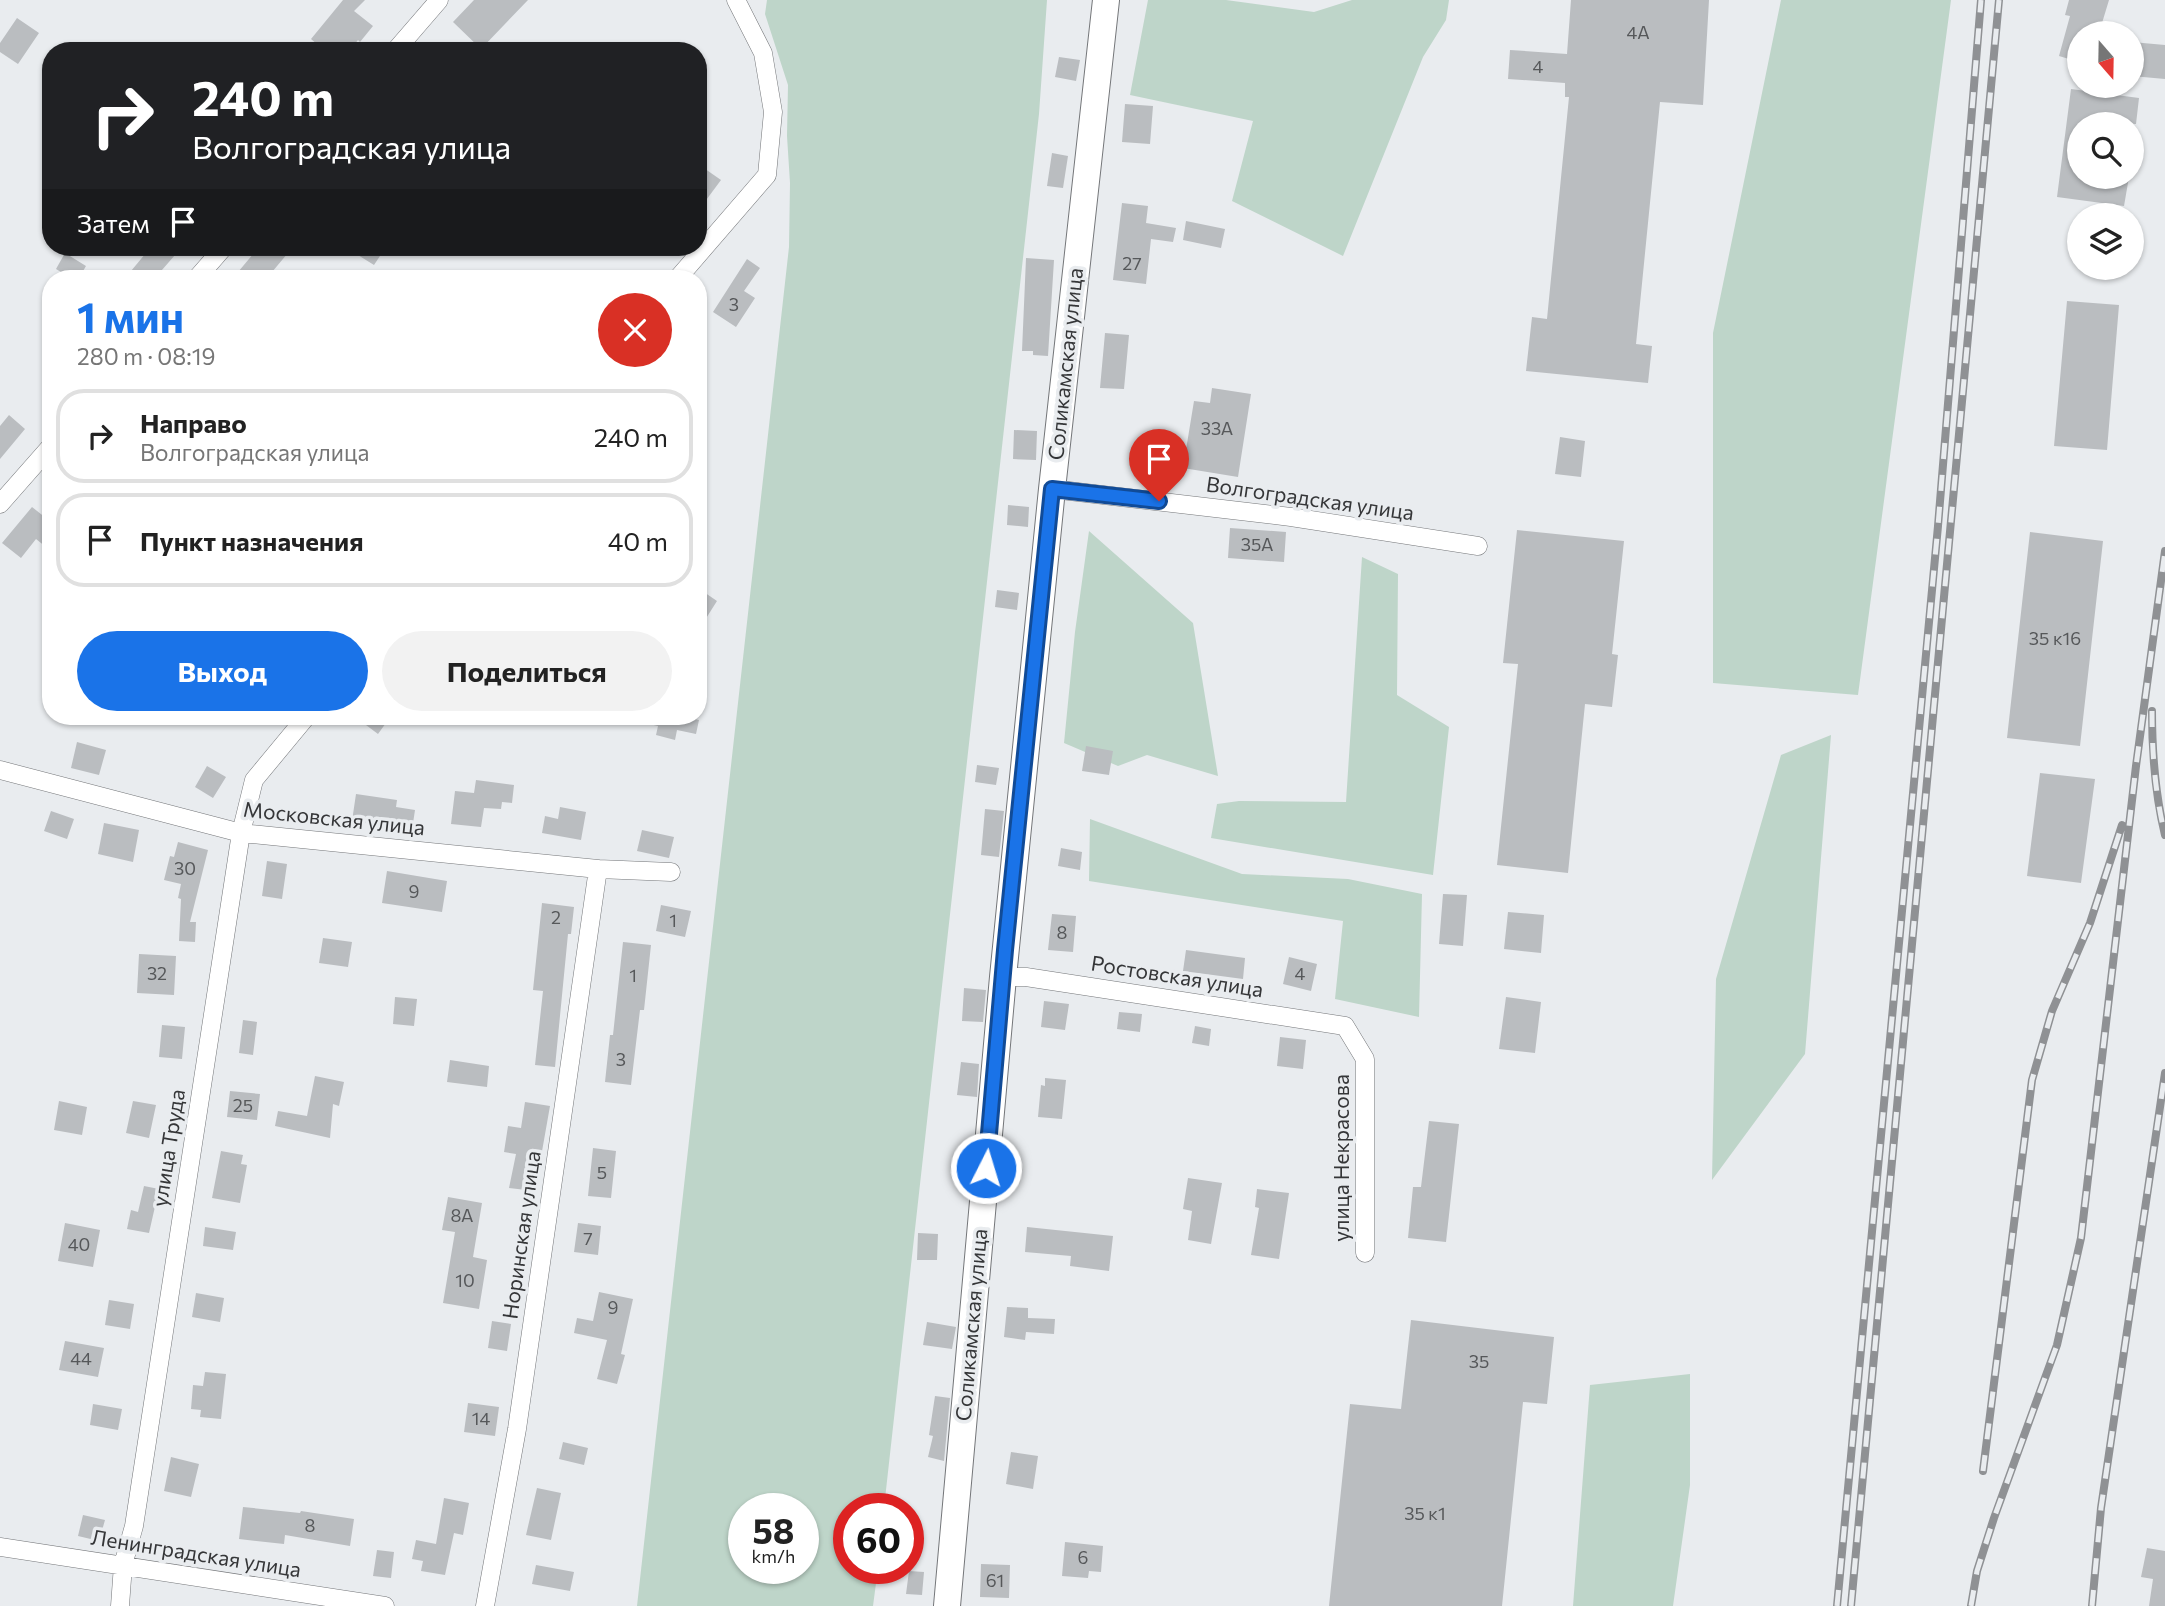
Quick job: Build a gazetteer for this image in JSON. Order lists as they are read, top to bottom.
{
  "streets": {
    "main road": ["Соликамская улица"],
    "street": [
      "Волгоградская улица",
      "Московская улица",
      "Ростовская улица",
      "улица Труда",
      "улица Некрасова",
      "Норинская улица",
      "Ленинградская улица"
    ]
  },
  "crossings": [
    ["Соликамская улица", "Волгоградская улица"],
    ["Соликамская улица", "Ростовская улица"],
    ["Московская улица", "улица Труда"],
    ["Московская улица", "Норинская улица"],
    ["Ростовская улица", "улица Некрасова"],
    ["улица Труда", "Ленинградская улица"]
  ],
  "house_numbers": [
    "4А",
    "4",
    "27",
    "3",
    "33А",
    "35А",
    "35 к16",
    "30",
    "9",
    "2",
    "1",
    "8",
    "32",
    "4",
    "1",
    "3",
    "25",
    "5",
    "8А",
    "7",
    "40",
    "10",
    "9",
    "44",
    "35",
    "14",
    "35 к1",
    "8",
    "6",
    "61"
  ],
  "north": "bottom",
  "page": {
    "turn": ["240 m", "Волгоградская улица"],
    "then": "Затем",
    "heading": ["1 мин", "280 m · 08:19"],
    "list": [
      {
        "name": "Направо",
        "note": "Волгоградская улица",
        "value": "240 m"
      },
      {
        "name": "Пункт назначения",
        "value": "40 m"
      }
    ],
    "buttons": ["Выход", "Поделиться"],
    "speed": "58 km/h",
    "limit": "60"
  }
}
